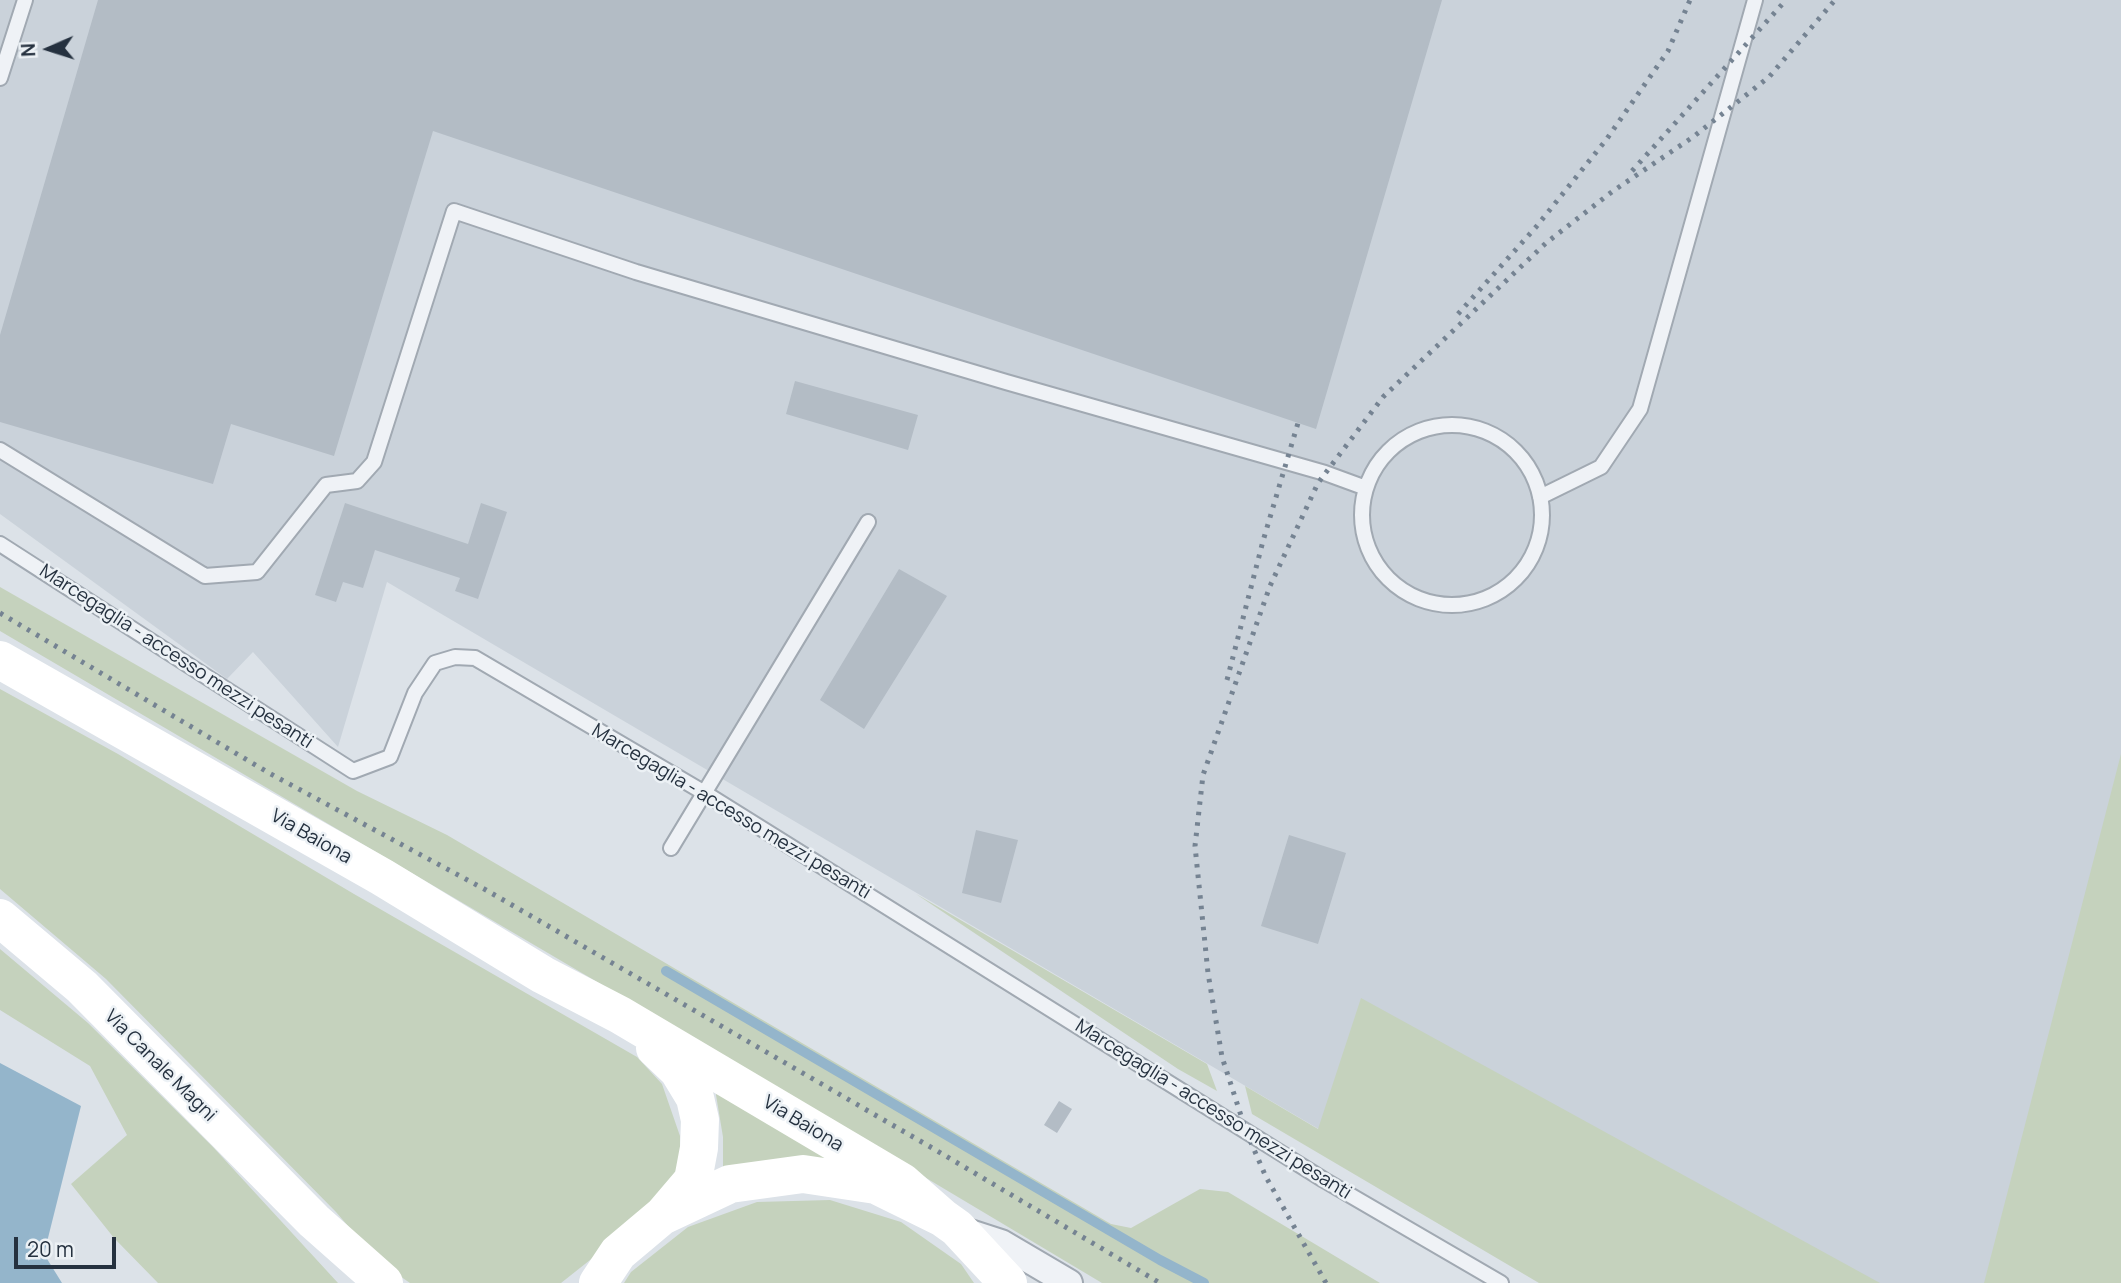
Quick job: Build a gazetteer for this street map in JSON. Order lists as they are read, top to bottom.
{
  "streets": {
    "main road": ["Via Baiona", "Via Canale Magni"],
    "lane": ["Marcegaglia - accesso mezzi pesanti"]
  },
  "scale_bar": "20 m",
  "north": "left"
}
